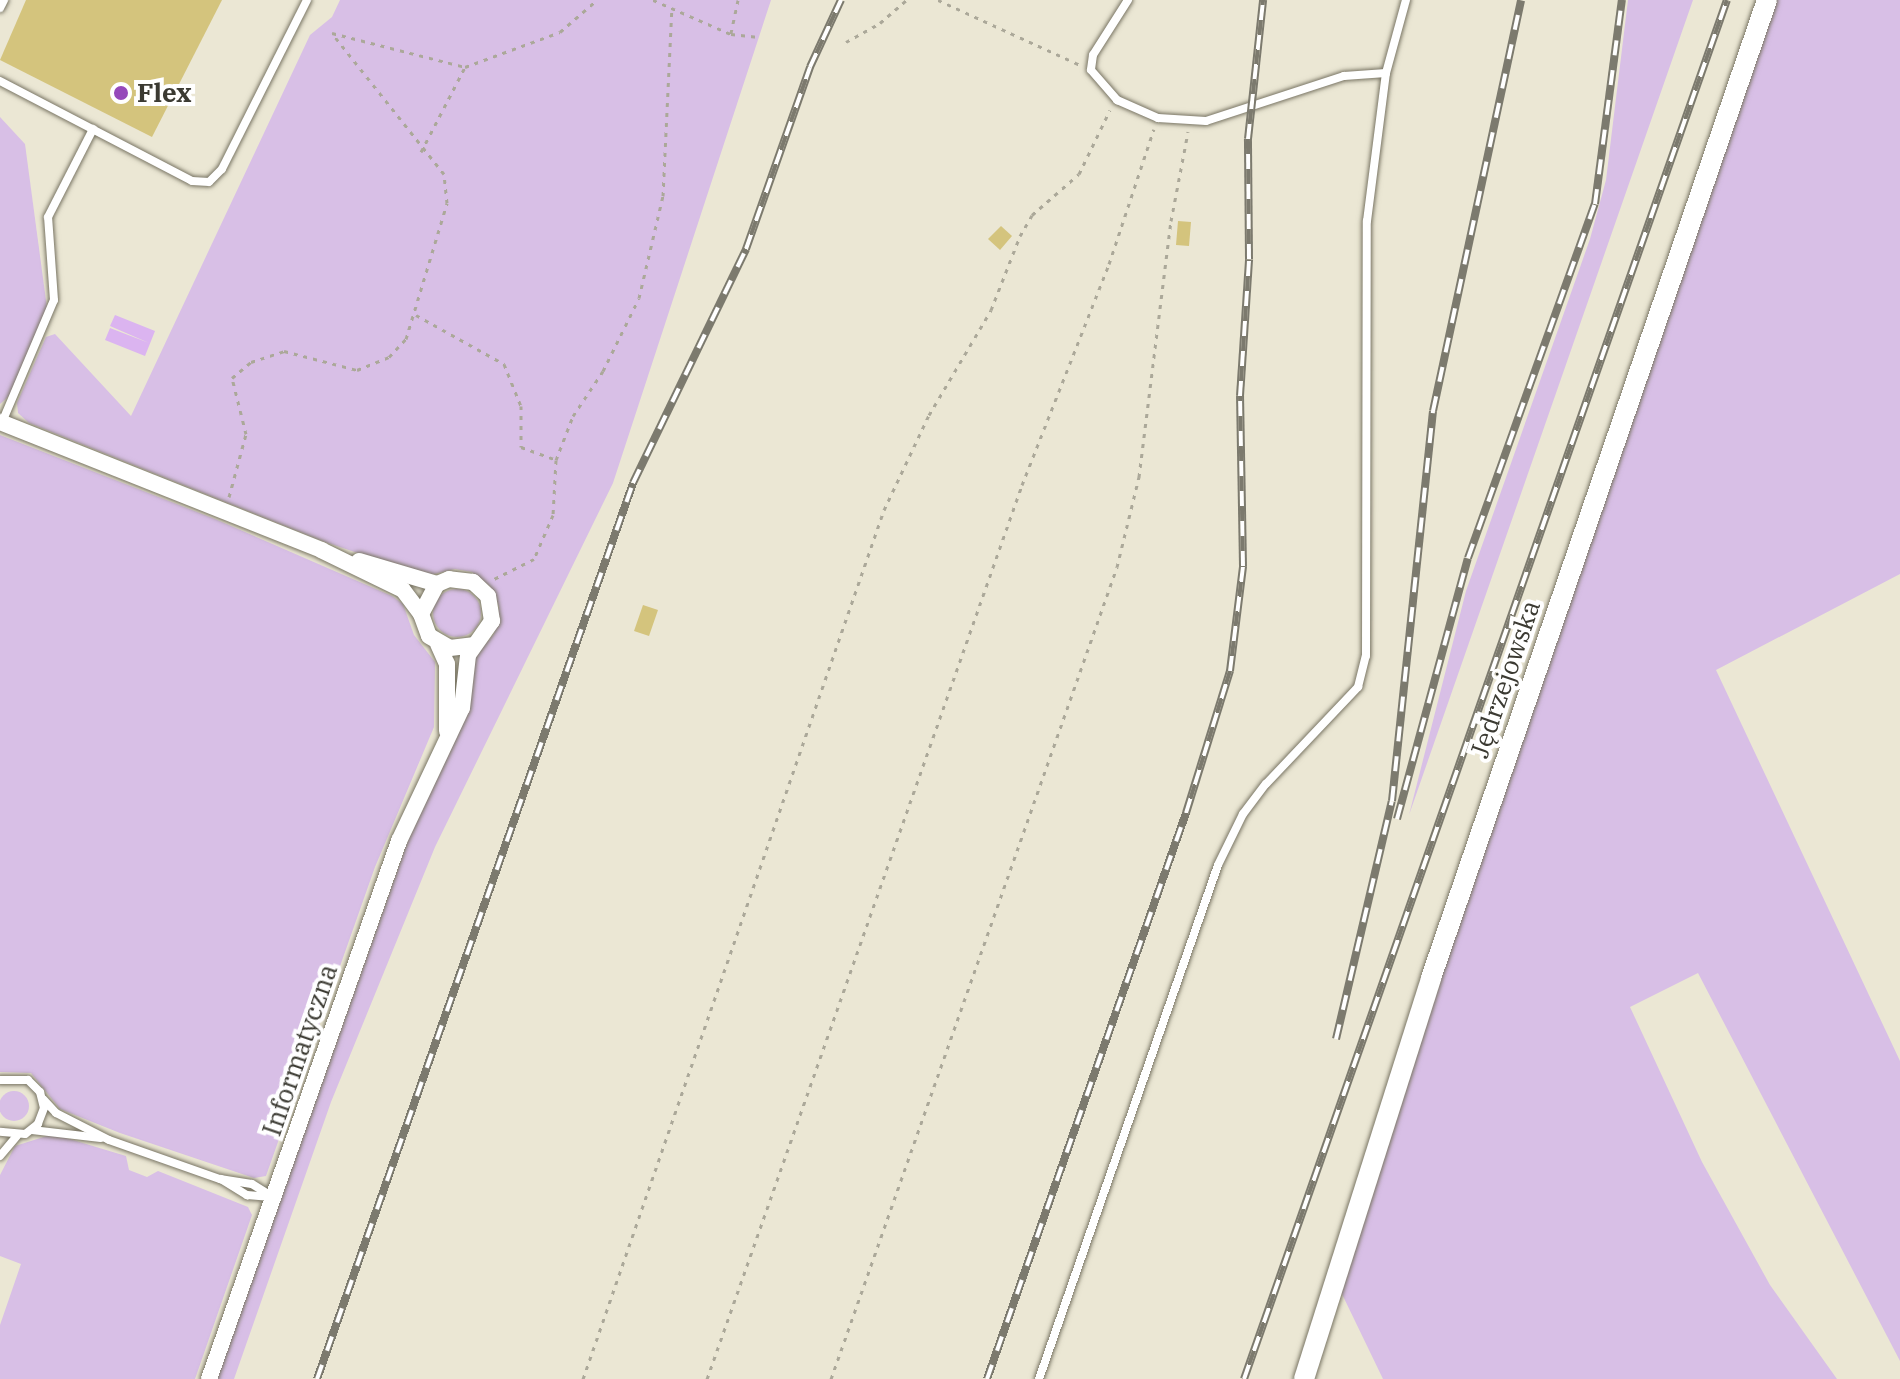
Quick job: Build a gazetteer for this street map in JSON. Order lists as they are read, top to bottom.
{
  "streets": {
    "street": ["Jędrzejowska", "Informatyczna"]
  },
  "places": ["Flex"]
}
